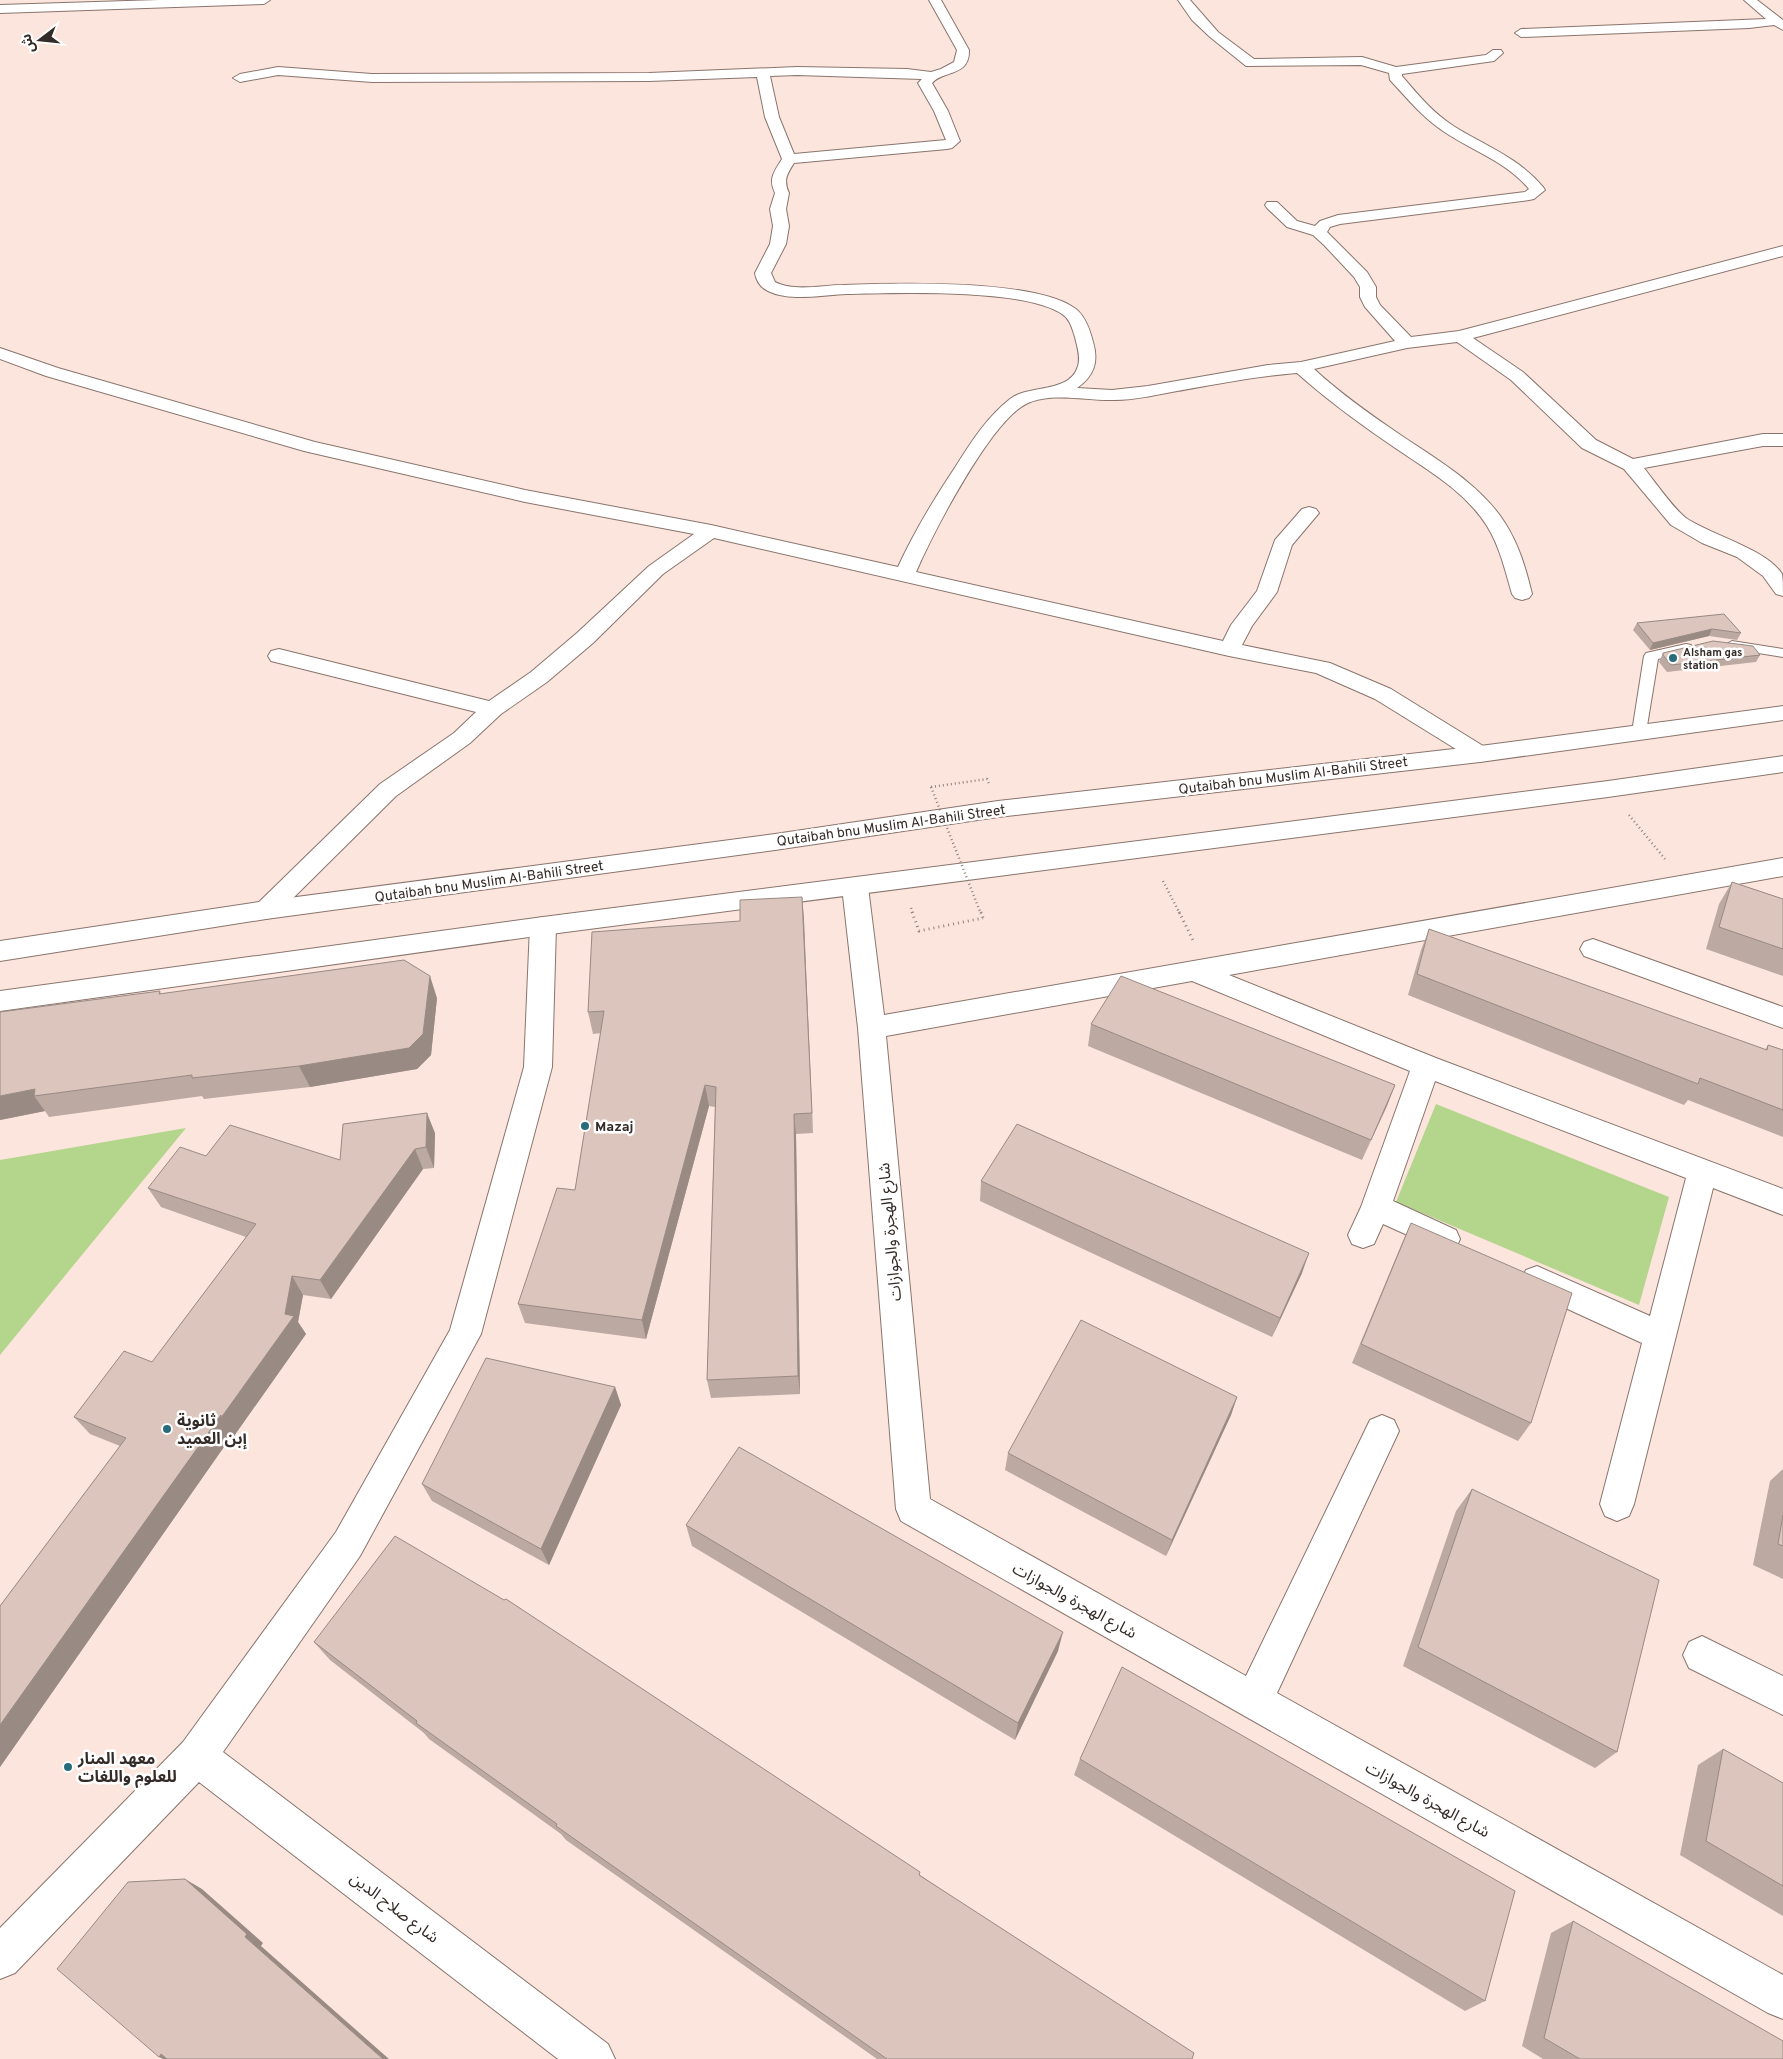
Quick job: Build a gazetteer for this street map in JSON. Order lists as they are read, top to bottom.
{
  "streets": {
    "street": ["Qutaibah bnu Muslim Al-Bahili Street", "شارع الهجرة والجوازات", "شارع صلاح الدين"]
  },
  "places": [
    "Alsham gas station",
    "Mazaj",
    "ثانوية إبن العميد",
    "معهد المنار للعلوم واللغات"
  ],
  "north": "left"
}
